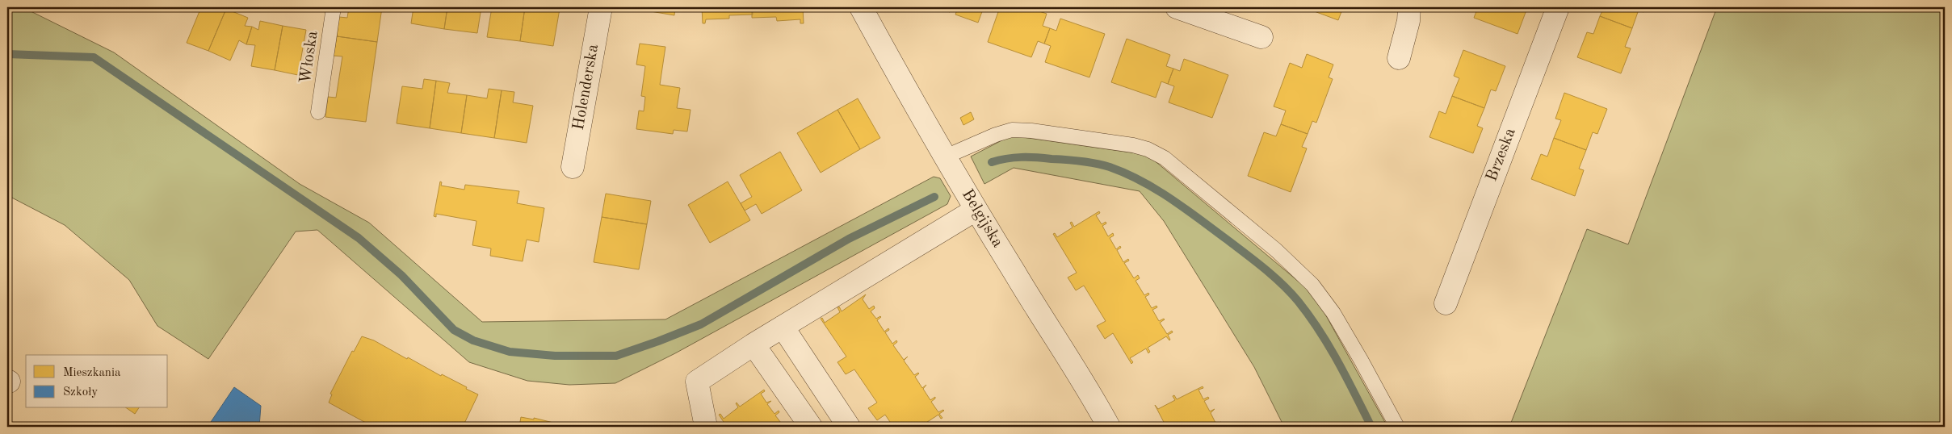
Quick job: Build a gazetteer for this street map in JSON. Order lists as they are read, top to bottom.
{
  "streets": {
    "street": ["Holenderska", "Brzeska", "Belgijska"],
    "lane": ["Włoska"]
  },
  "legend": ["Mieszkania", "Szkoły"]
}
